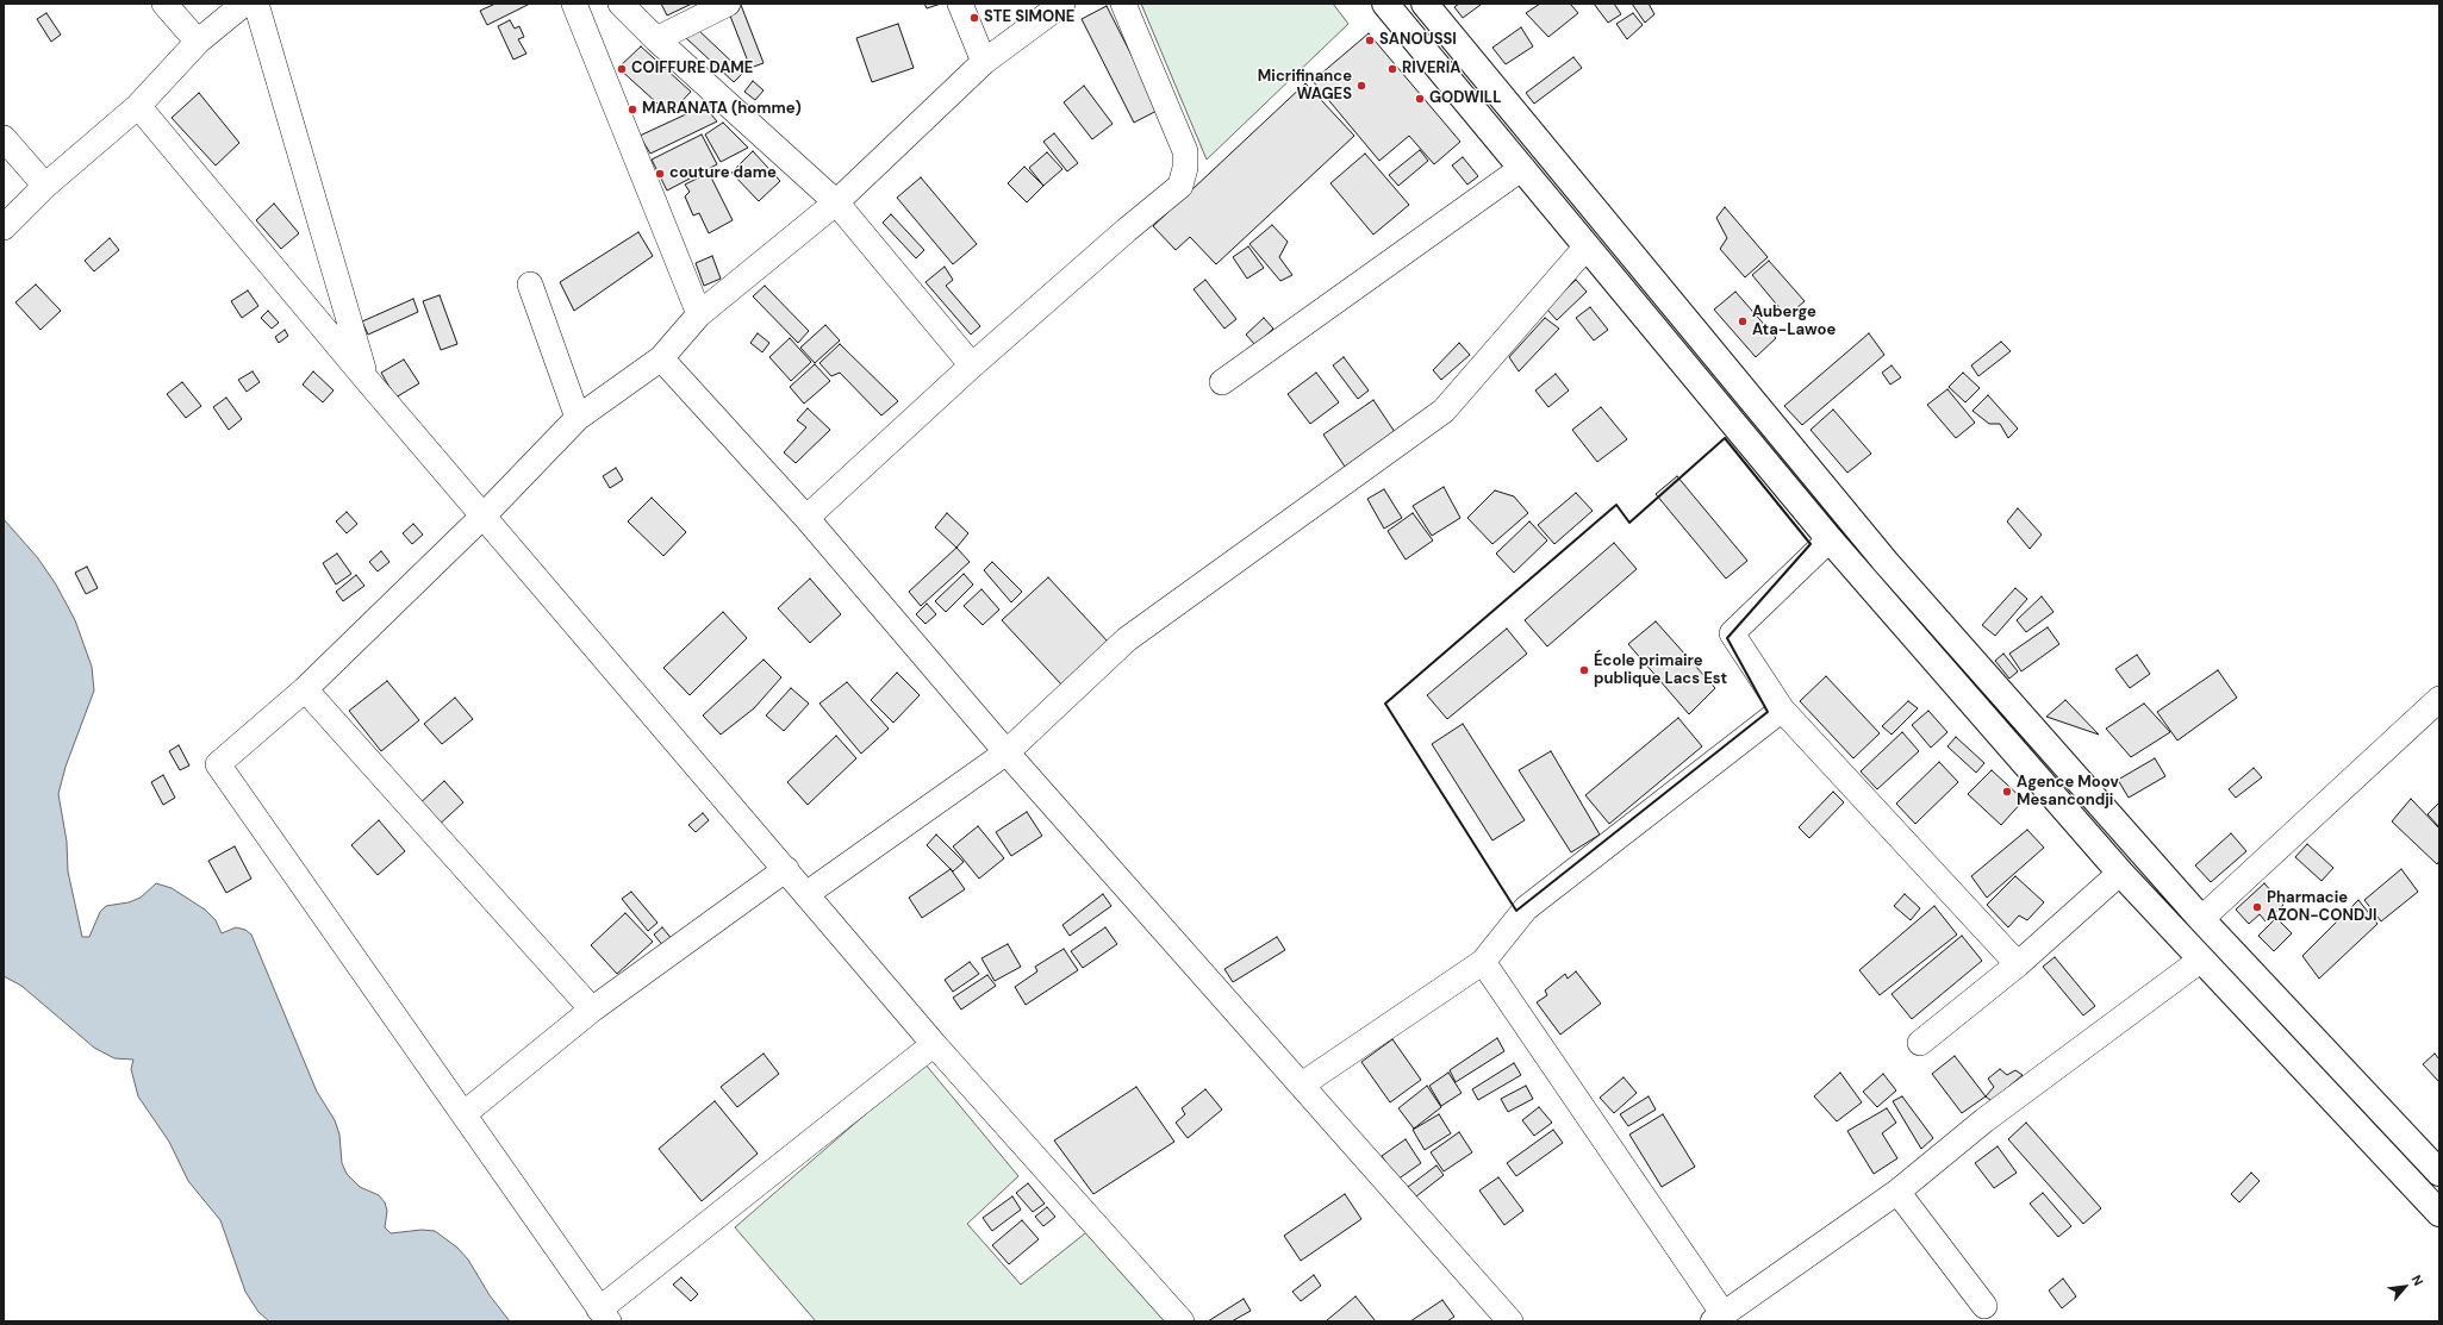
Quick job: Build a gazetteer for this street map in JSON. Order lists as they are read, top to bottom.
{
  "places": [
    "STE SIMONE",
    "SANOUSSI",
    "COIFFURE DAME",
    "RIVERIA",
    "Micrifinance WAGES",
    "GODWILL",
    "MARANATA (homme)",
    "couture dame",
    "Auberge Ata-Lawoe",
    "École primaire publique Lacs Est",
    "Agence Moov Mesancondji",
    "Pharmacie AZON-CONDJI"
  ],
  "north": "top right"
}
